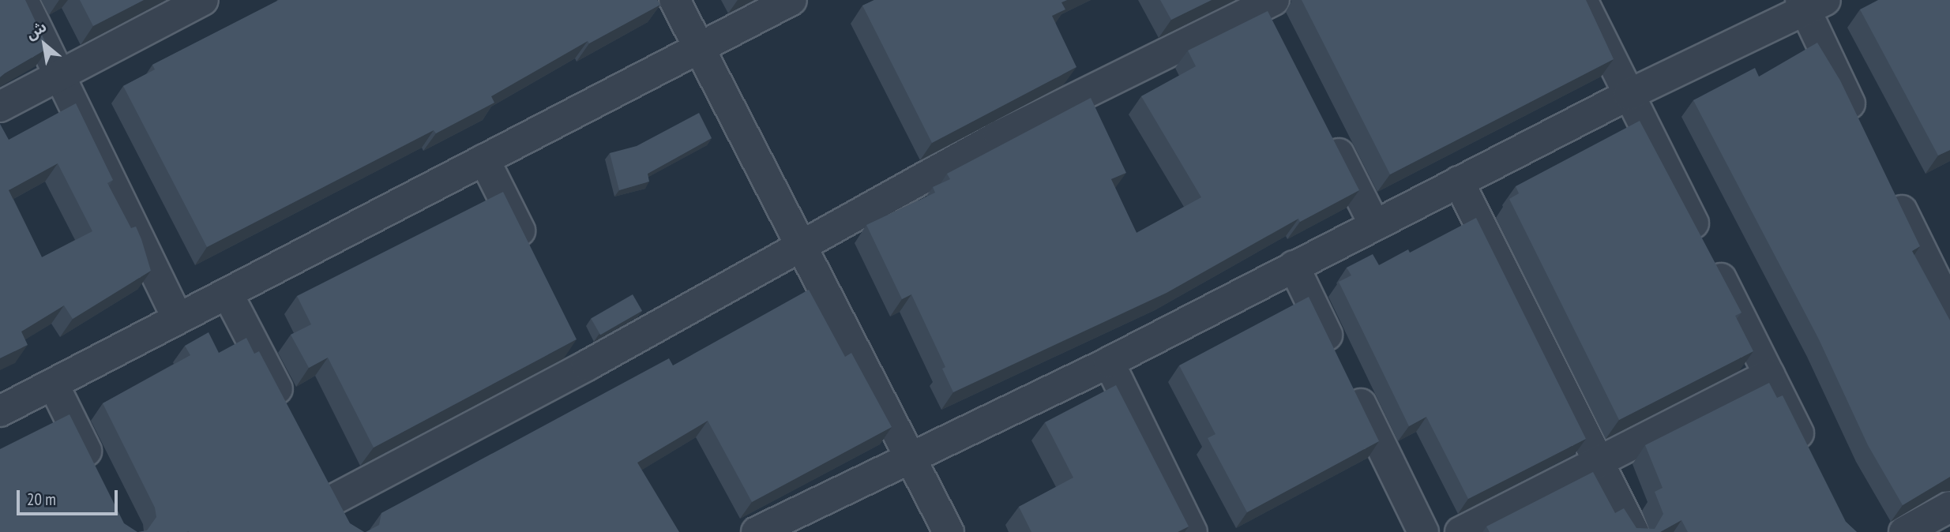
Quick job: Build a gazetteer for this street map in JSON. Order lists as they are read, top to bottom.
{
  "scale_bar": "20 m",
  "north": "top left"
}
